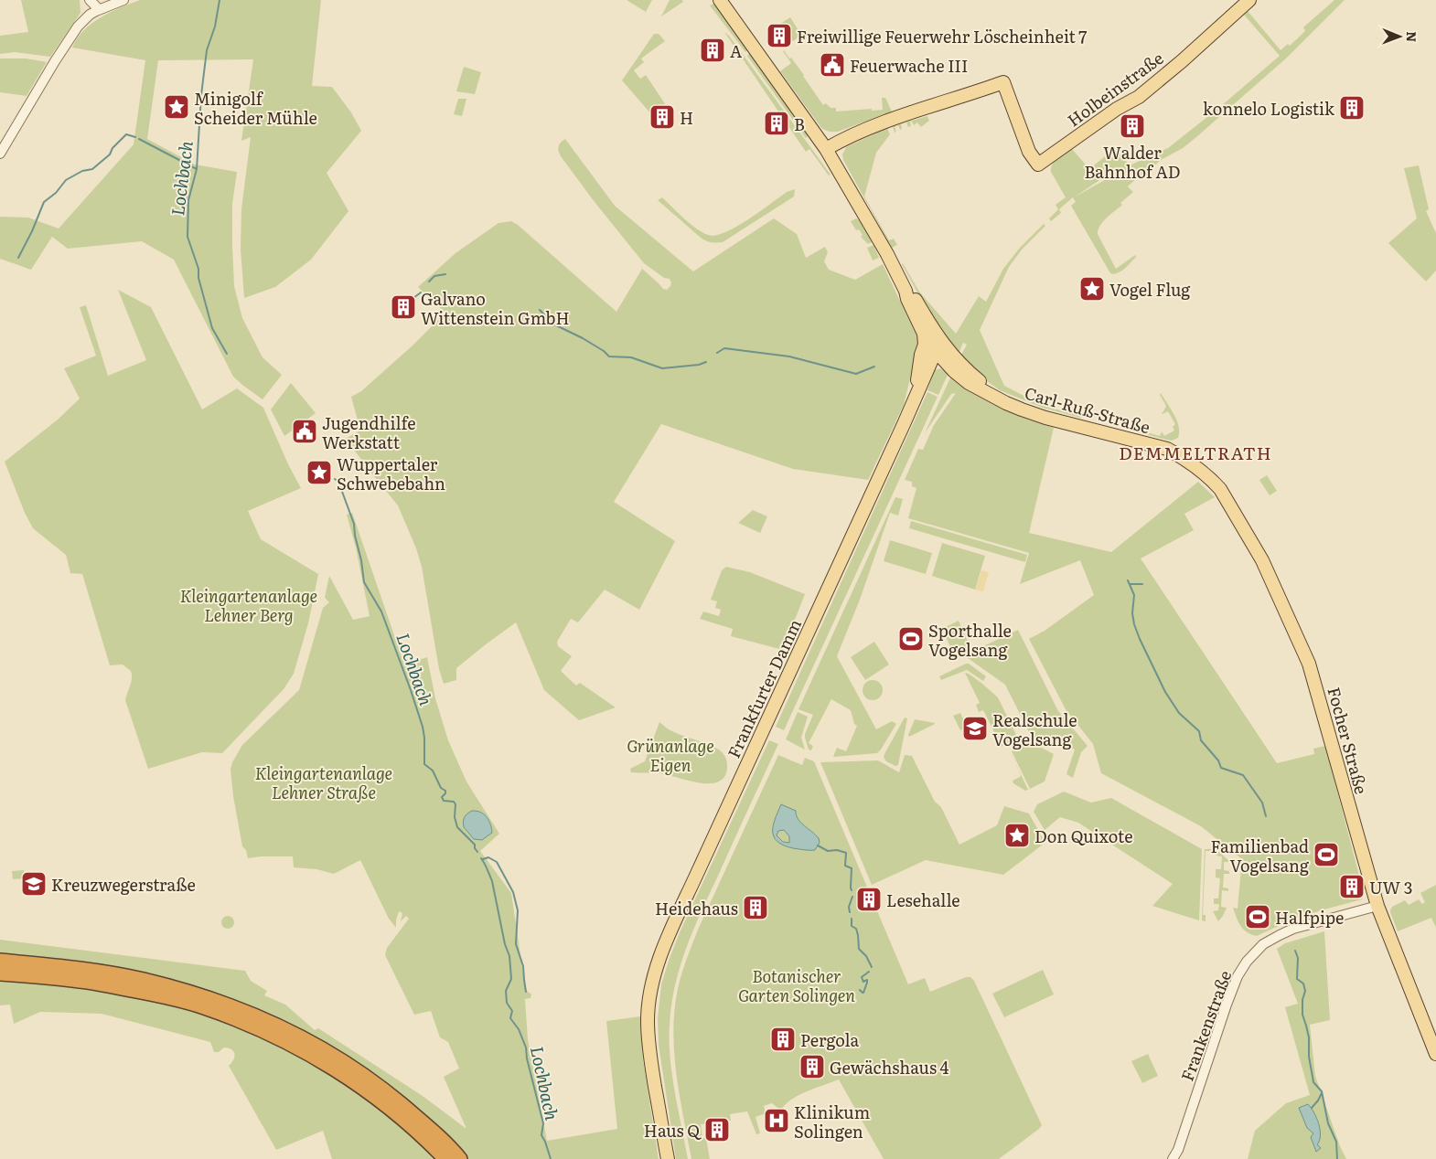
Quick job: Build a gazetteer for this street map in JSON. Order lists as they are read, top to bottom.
{
  "streets": {
    "main road": [
      "Holbeinstraße",
      "Carl-Ruß-Straße",
      "Frankfurter Damm",
      "Focher Straße"
    ],
    "street": ["Frankenstraße"]
  },
  "crossings": [
    ["Carl-Ruß-Straße", "Frankfurter Damm"],
    ["Carl-Ruß-Straße", "Focher Straße"],
    ["Focher Straße", "Frankenstraße"]
  ],
  "districts": ["DEMMELTRATH"],
  "water": ["Lochbach"],
  "parks": [
    "Kleingartenanlage Lehner Berg",
    "Grünanlage Eigen",
    "Kleingartenanlage Lehner Straße",
    "Botanischer Garten Solingen"
  ],
  "places": {
    "building": [
      "Freiwillige Feuerwehr Löscheinheit 7",
      "A",
      "konnelo Logistik",
      "H",
      "B",
      "Walder Bahnhof AD",
      "Galvano Wittenstein GmbH",
      "UW 3",
      "Lesehalle",
      "Heidehaus",
      "Pergola",
      "Gewächshaus 4",
      "Haus Q"
    ],
    "public building": ["Feuerwache III", "Jugendhilfe Werkstatt"],
    "place": [
      "Minigolf Scheider Mühle",
      "Vogel Flug",
      "Wuppertaler Schwebebahn",
      "Don Quixote"
    ],
    "sports": ["Sporthalle Vogelsang", "Familienbad Vogelsang", "Halfpipe"],
    "school or university": ["Realschule Vogelsang", "Kreuzwegerstraße"],
    "hospital": ["Klinikum Solingen"]
  },
  "north": "right"
}
